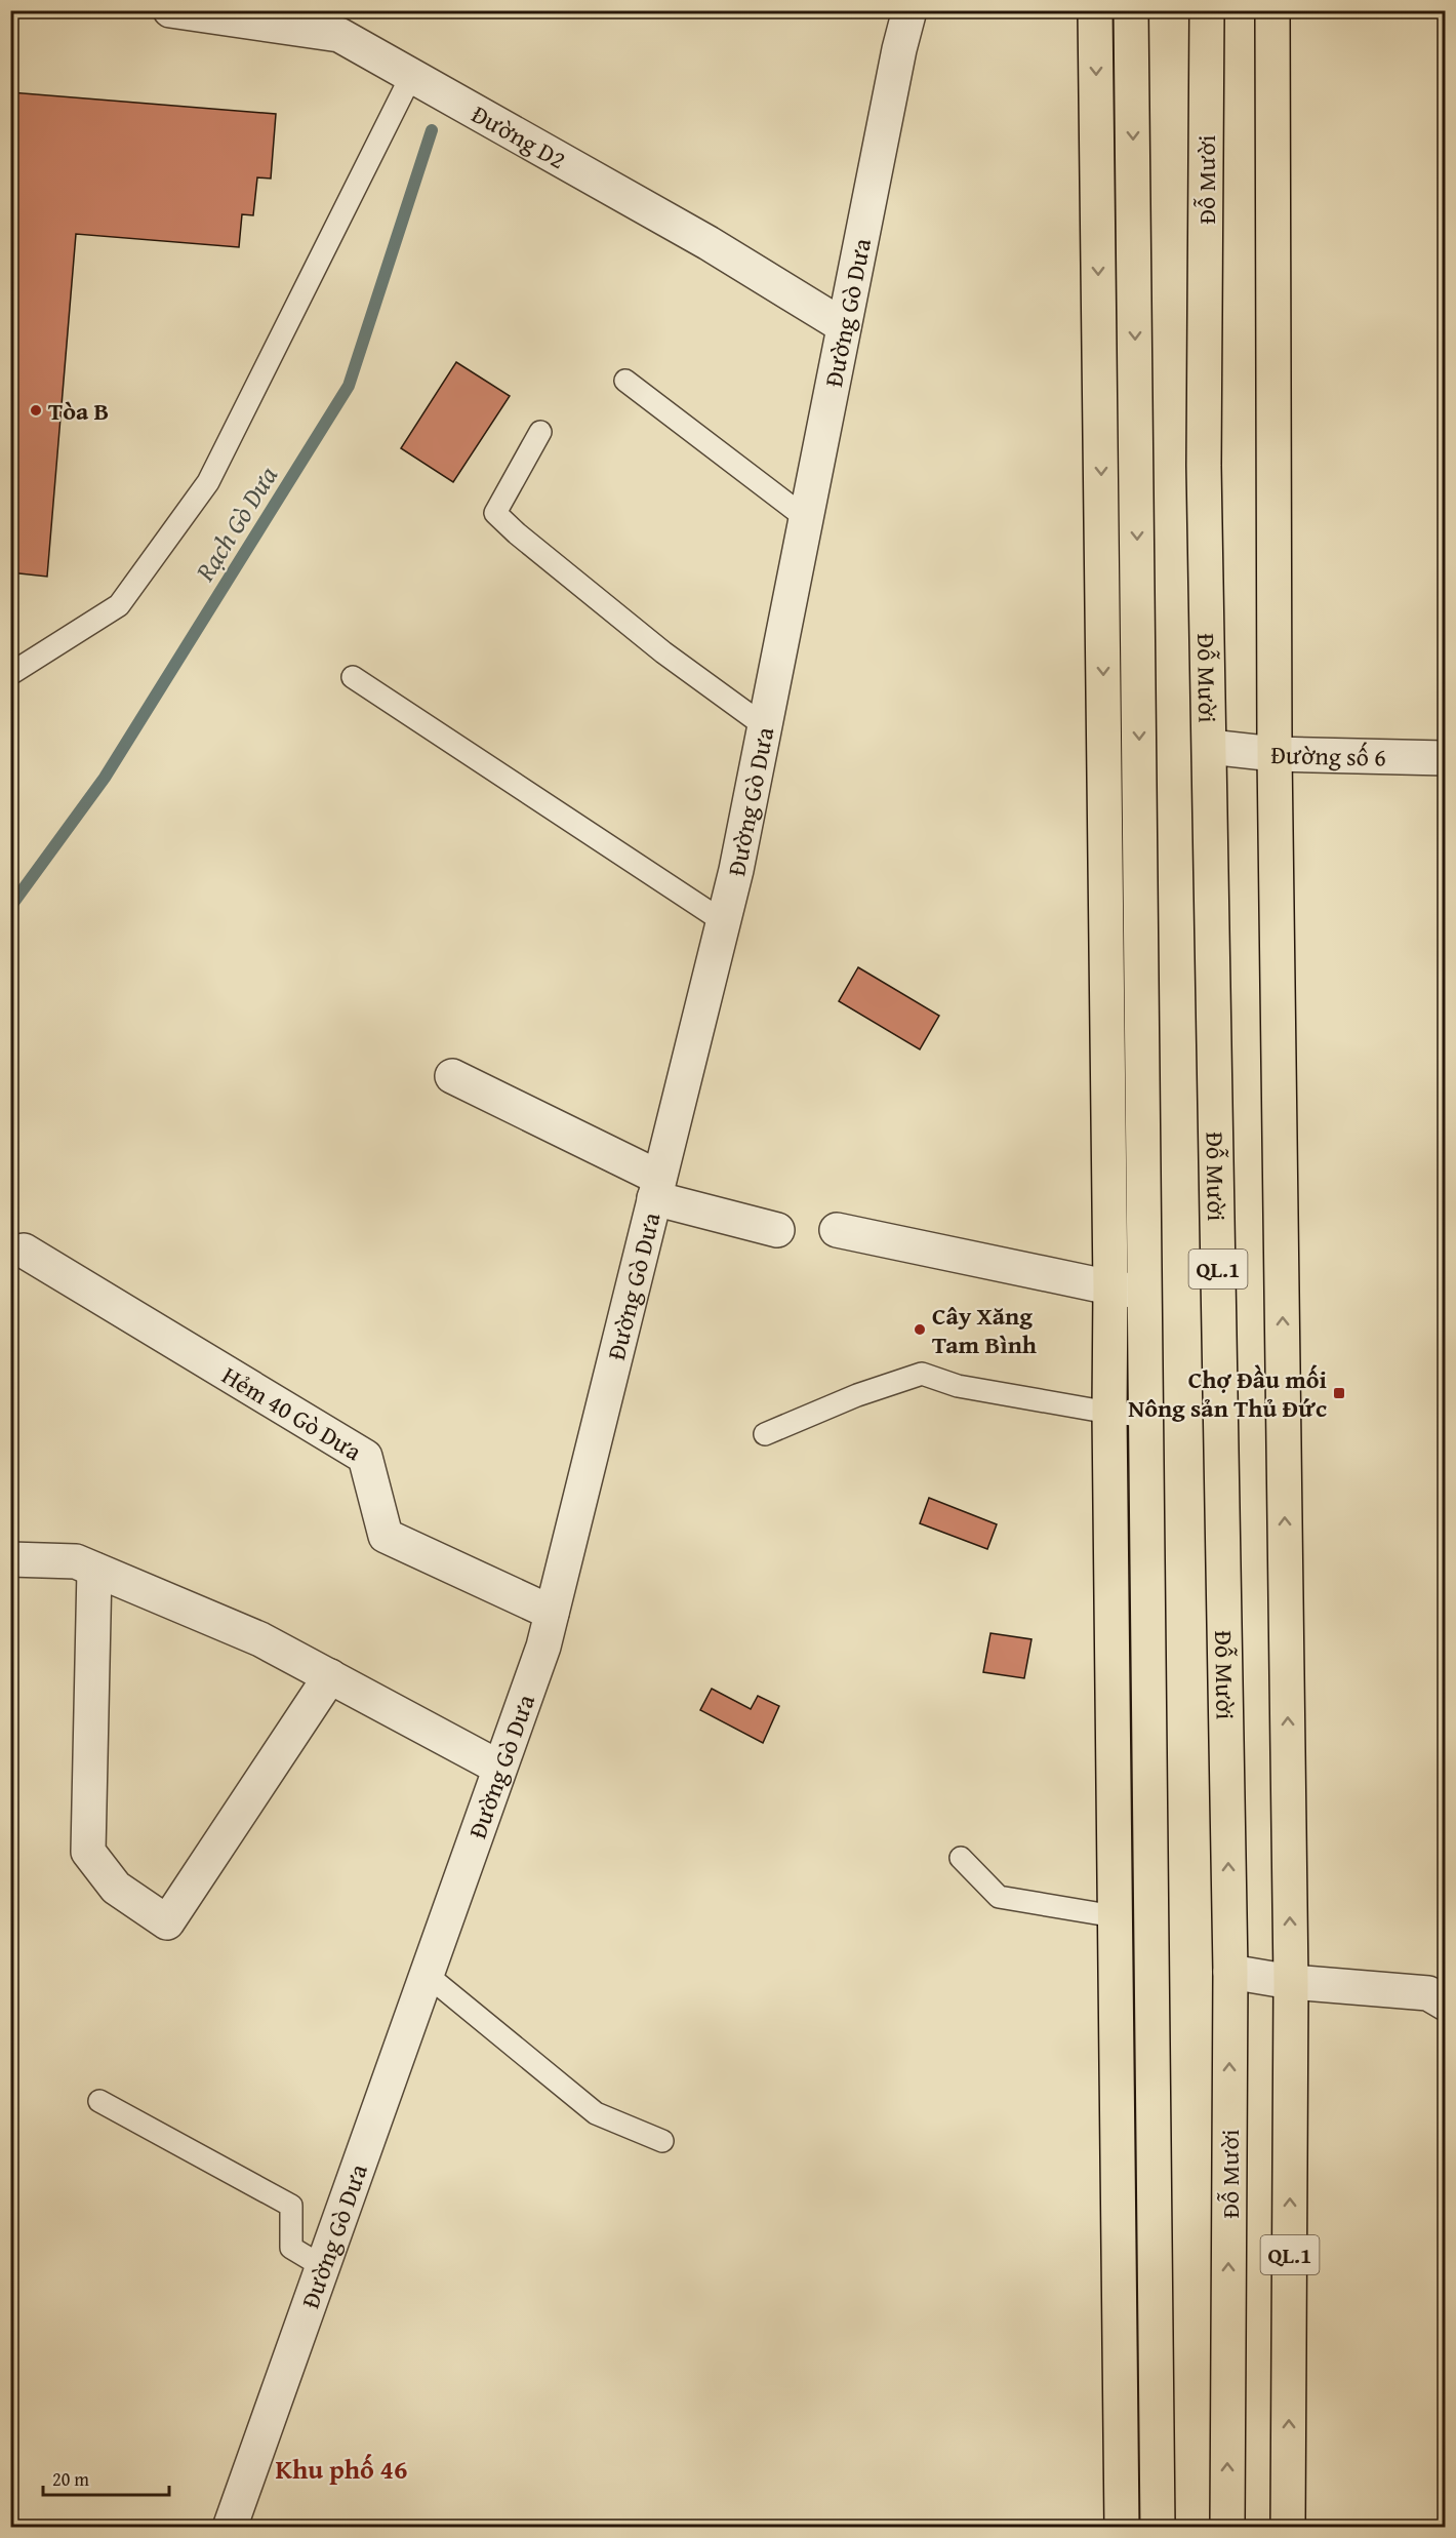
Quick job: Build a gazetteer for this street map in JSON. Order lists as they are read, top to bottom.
{
  "streets": {
    "highway": ["Đỗ Mười", "QL.1"],
    "street": [
      "Đường D2",
      "Đường Gò Dưa",
      "Đường số 6",
      "Hẻm 40 Gò Dưa"
    ]
  },
  "crossings": [
    ["Đường D2", "Đường Gò Dưa"],
    ["Đỗ Mười", "Đường số 6"],
    ["Đường Gò Dưa", "Hẻm 40 Gò Dưa"],
    ["Đường số 6", "QL.1"]
  ],
  "districts": ["Khu phố 46"],
  "water": ["Rạch Gò Dưa"],
  "places": {
    "other": ["Tòa B", "Cây Xăng Tam Bình"],
    "transit": ["Chợ Đầu mối Nông sản Thủ Đức"]
  },
  "scale_bar": "20 m"
}
